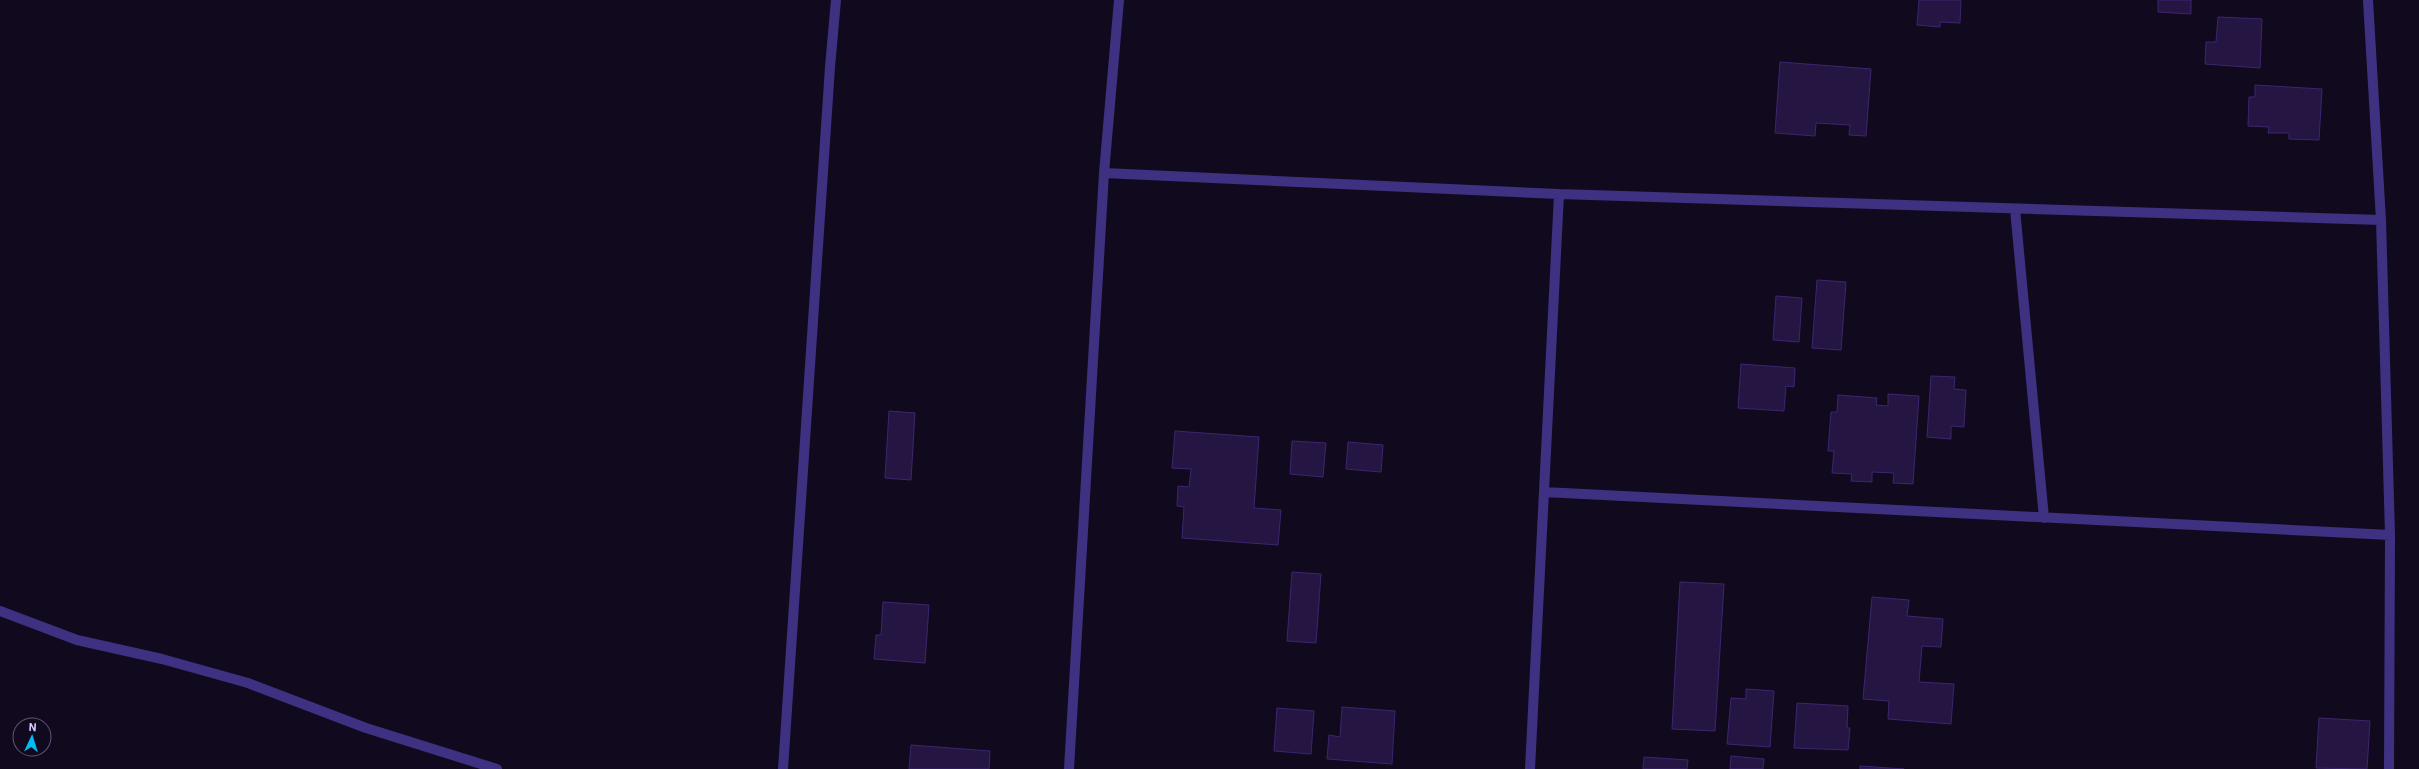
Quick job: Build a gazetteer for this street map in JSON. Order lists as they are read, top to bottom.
{
  "north": "top"
}
